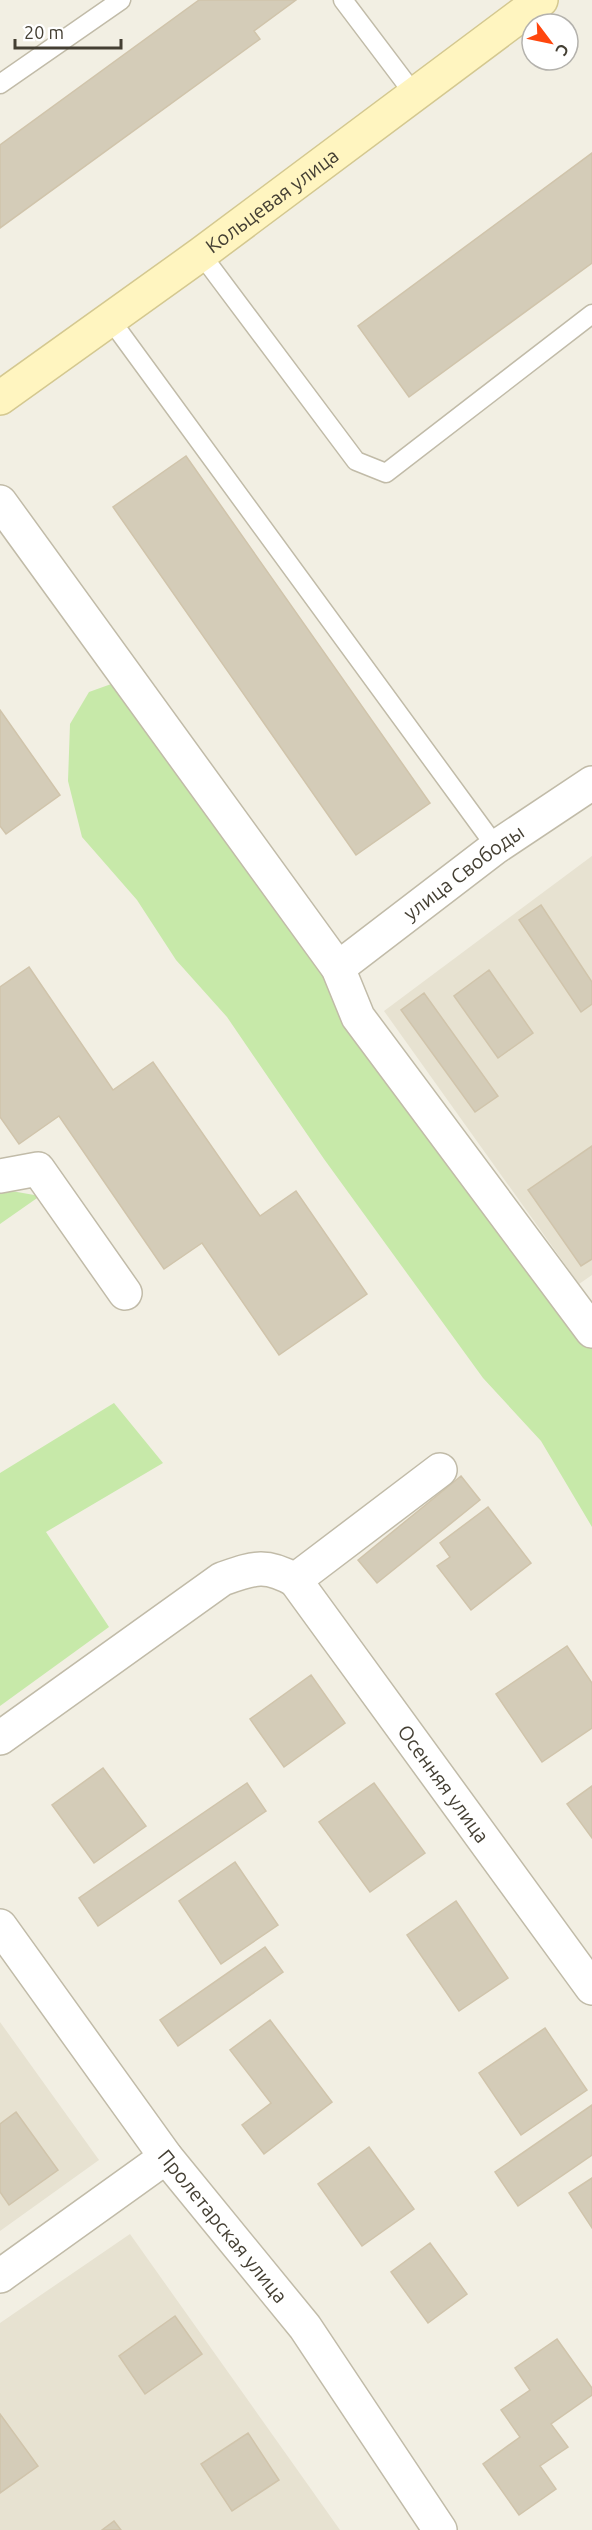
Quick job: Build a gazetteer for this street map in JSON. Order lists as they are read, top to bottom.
{
  "streets": {
    "main road": ["Кольцевая улица"],
    "street": ["улица Свободы", "Осенняя улица", "Пролетарская улица"]
  },
  "scale_bar": "20 m",
  "north": "bottom right"
}
